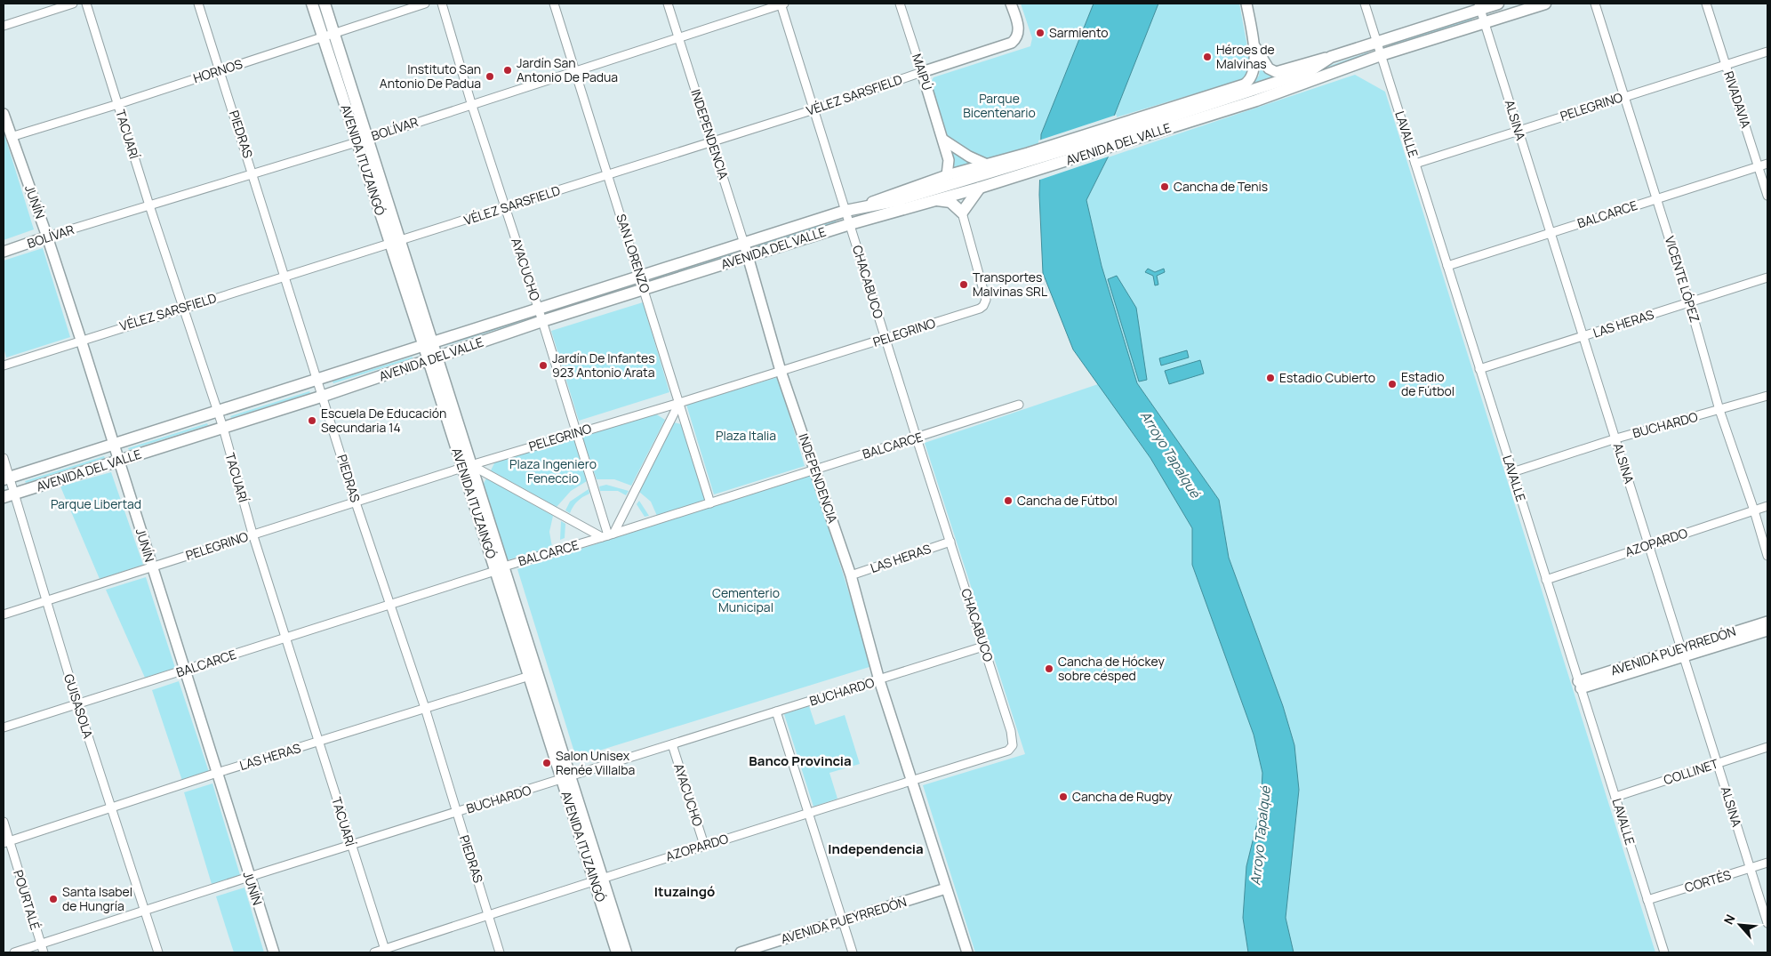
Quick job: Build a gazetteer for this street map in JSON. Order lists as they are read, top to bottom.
{
  "streets": {
    "main road": ["AVENIDA DEL VALLE", "AVENIDA ITUZAINGÓ"],
    "street": [
      "HORNOS",
      "MAIPÚ",
      "VÉLEZ SARSFIELD",
      "RIVADAVIA",
      "PELEGRINO",
      "ALSINA",
      "BOLÍVAR",
      "TACUARÍ",
      "PIEDRAS",
      "INDEPENDENCIA",
      "LAVALLE",
      "JUNÍN",
      "BALCARCE",
      "SAN LORENZO",
      "AYACUCHO",
      "VICENTE LÓPEZ",
      "CHACABUCO",
      "LAS HERAS",
      "BUCHARDO",
      "AZOPARDO",
      "AVENIDA PUEYRREDÓN",
      "GUISASOLA",
      "COLLINET",
      "CORTÉS",
      "POURTALÉ"
    ]
  },
  "crossings": [
    ["HORNOS", "TACUARÍ"],
    ["HORNOS", "PIEDRAS"],
    ["HORNOS", "AVENIDA ITUZAINGÓ"],
    ["HORNOS", "JUNÍN"],
    ["MAIPÚ", "VÉLEZ SARSFIELD"],
    ["MAIPÚ", "AVENIDA DEL VALLE"],
    ["VÉLEZ SARSFIELD", "TACUARÍ"],
    ["VÉLEZ SARSFIELD", "PIEDRAS"],
    ["VÉLEZ SARSFIELD", "INDEPENDENCIA"],
    ["VÉLEZ SARSFIELD", "AVENIDA ITUZAINGÓ"],
    ["VÉLEZ SARSFIELD", "JUNÍN"],
    ["VÉLEZ SARSFIELD", "SAN LORENZO"],
    ["VÉLEZ SARSFIELD", "AYACUCHO"],
    ["VÉLEZ SARSFIELD", "CHACABUCO"],
    ["RIVADAVIA", "PELEGRINO"],
    ["RIVADAVIA", "BALCARCE"],
    ["PELEGRINO", "ALSINA"],
    ["PELEGRINO", "TACUARÍ"],
    ["PELEGRINO", "PIEDRAS"],
    ["PELEGRINO", "INDEPENDENCIA"],
    ["PELEGRINO", "LAVALLE"],
    ["PELEGRINO", "AVENIDA ITUZAINGÓ"],
    ["PELEGRINO", "JUNÍN"],
    ["PELEGRINO", "SAN LORENZO"],
    ["PELEGRINO", "AYACUCHO"],
    ["PELEGRINO", "VICENTE LÓPEZ"],
    ["PELEGRINO", "CHACABUCO"],
    ["PELEGRINO", "GUISASOLA"],
    ["ALSINA", "AVENIDA DEL VALLE"],
    ["ALSINA", "BALCARCE"],
    ["ALSINA", "LAS HERAS"],
    ["ALSINA", "BUCHARDO"],
    ["ALSINA", "AZOPARDO"],
    ["ALSINA", "AVENIDA PUEYRREDÓN"],
    ["ALSINA", "COLLINET"],
    ["ALSINA", "CORTÉS"],
    ["BOLÍVAR", "TACUARÍ"],
    ["BOLÍVAR", "PIEDRAS"],
    ["BOLÍVAR", "INDEPENDENCIA"],
    ["BOLÍVAR", "AVENIDA ITUZAINGÓ"],
    ["BOLÍVAR", "JUNÍN"],
    ["BOLÍVAR", "SAN LORENZO"],
    ["BOLÍVAR", "AYACUCHO"],
    ["BOLÍVAR", "CHACABUCO"],
    ["TACUARÍ", "AVENIDA DEL VALLE"],
    ["TACUARÍ", "BALCARCE"],
    ["TACUARÍ", "LAS HERAS"],
    ["TACUARÍ", "BUCHARDO"],
    ["TACUARÍ", "AZOPARDO"],
    ["PIEDRAS", "AVENIDA DEL VALLE"],
    ["PIEDRAS", "BALCARCE"],
    ["PIEDRAS", "LAS HERAS"],
    ["PIEDRAS", "BUCHARDO"],
    ["PIEDRAS", "AZOPARDO"],
    ["INDEPENDENCIA", "AVENIDA DEL VALLE"],
    ["INDEPENDENCIA", "BALCARCE"],
    ["INDEPENDENCIA", "LAS HERAS"],
    ["INDEPENDENCIA", "BUCHARDO"],
    ["INDEPENDENCIA", "AZOPARDO"],
    ["INDEPENDENCIA", "AVENIDA PUEYRREDÓN"],
    ["LAVALLE", "AVENIDA DEL VALLE"],
    ["LAVALLE", "BALCARCE"],
    ["LAVALLE", "LAS HERAS"],
    ["LAVALLE", "BUCHARDO"],
    ["LAVALLE", "AZOPARDO"],
    ["LAVALLE", "AVENIDA PUEYRREDÓN"],
    ["LAVALLE", "COLLINET"],
    ["LAVALLE", "CORTÉS"],
    ["AVENIDA DEL VALLE", "AVENIDA ITUZAINGÓ"],
    ["AVENIDA DEL VALLE", "JUNÍN"],
    ["AVENIDA DEL VALLE", "SAN LORENZO"],
    ["AVENIDA DEL VALLE", "AYACUCHO"],
    ["AVENIDA DEL VALLE", "CHACABUCO"],
    ["AVENIDA DEL VALLE", "GUISASOLA"],
    ["AVENIDA ITUZAINGÓ", "BALCARCE"],
    ["AVENIDA ITUZAINGÓ", "LAS HERAS"],
    ["AVENIDA ITUZAINGÓ", "BUCHARDO"],
    ["AVENIDA ITUZAINGÓ", "AZOPARDO"],
    ["JUNÍN", "BALCARCE"],
    ["JUNÍN", "LAS HERAS"],
    ["JUNÍN", "BUCHARDO"],
    ["BALCARCE", "SAN LORENZO"],
    ["BALCARCE", "AYACUCHO"],
    ["BALCARCE", "VICENTE LÓPEZ"],
    ["BALCARCE", "CHACABUCO"],
    ["BALCARCE", "GUISASOLA"],
    ["AYACUCHO", "BUCHARDO"],
    ["AYACUCHO", "AZOPARDO"],
    ["VICENTE LÓPEZ", "LAS HERAS"],
    ["VICENTE LÓPEZ", "BUCHARDO"],
    ["VICENTE LÓPEZ", "AZOPARDO"],
    ["CHACABUCO", "LAS HERAS"],
    ["CHACABUCO", "BUCHARDO"],
    ["CHACABUCO", "AZOPARDO"],
    ["LAS HERAS", "GUISASOLA"],
    ["LAS HERAS", "POURTALÉ"],
    ["BUCHARDO", "GUISASOLA"],
    ["BUCHARDO", "POURTALÉ"]
  ],
  "districts": ["Banco Provincia", "Independencia", "Ituzaingó"],
  "water": ["Arroyo Tapalqué"],
  "parks": [
    "Parque Bicentenario",
    "Plaza Italia",
    "Plaza Ingeniero Feneccio",
    "Parque Libertad",
    "Cementerio Municipal"
  ],
  "places": [
    "Sarmiento",
    "Héroes de Malvinas",
    "Jardín San Antonio De Padua",
    "Instituto San Antonio De Padua",
    "Cancha de Tenis",
    "Transportes Malvinas SRL",
    "Jardín De Infantes 923 Antonio Arata",
    "Estadio Cubierto",
    "Estadio de Fútbol",
    "Escuela De Educación Secundaria 14",
    "Cancha de Fútbol",
    "Cancha de Hóckey sobre césped",
    "Salon Unisex Renée Villalba",
    "Cancha de Rugby",
    "Santa Isabel de Hungría"
  ],
  "north": "top left"
}
